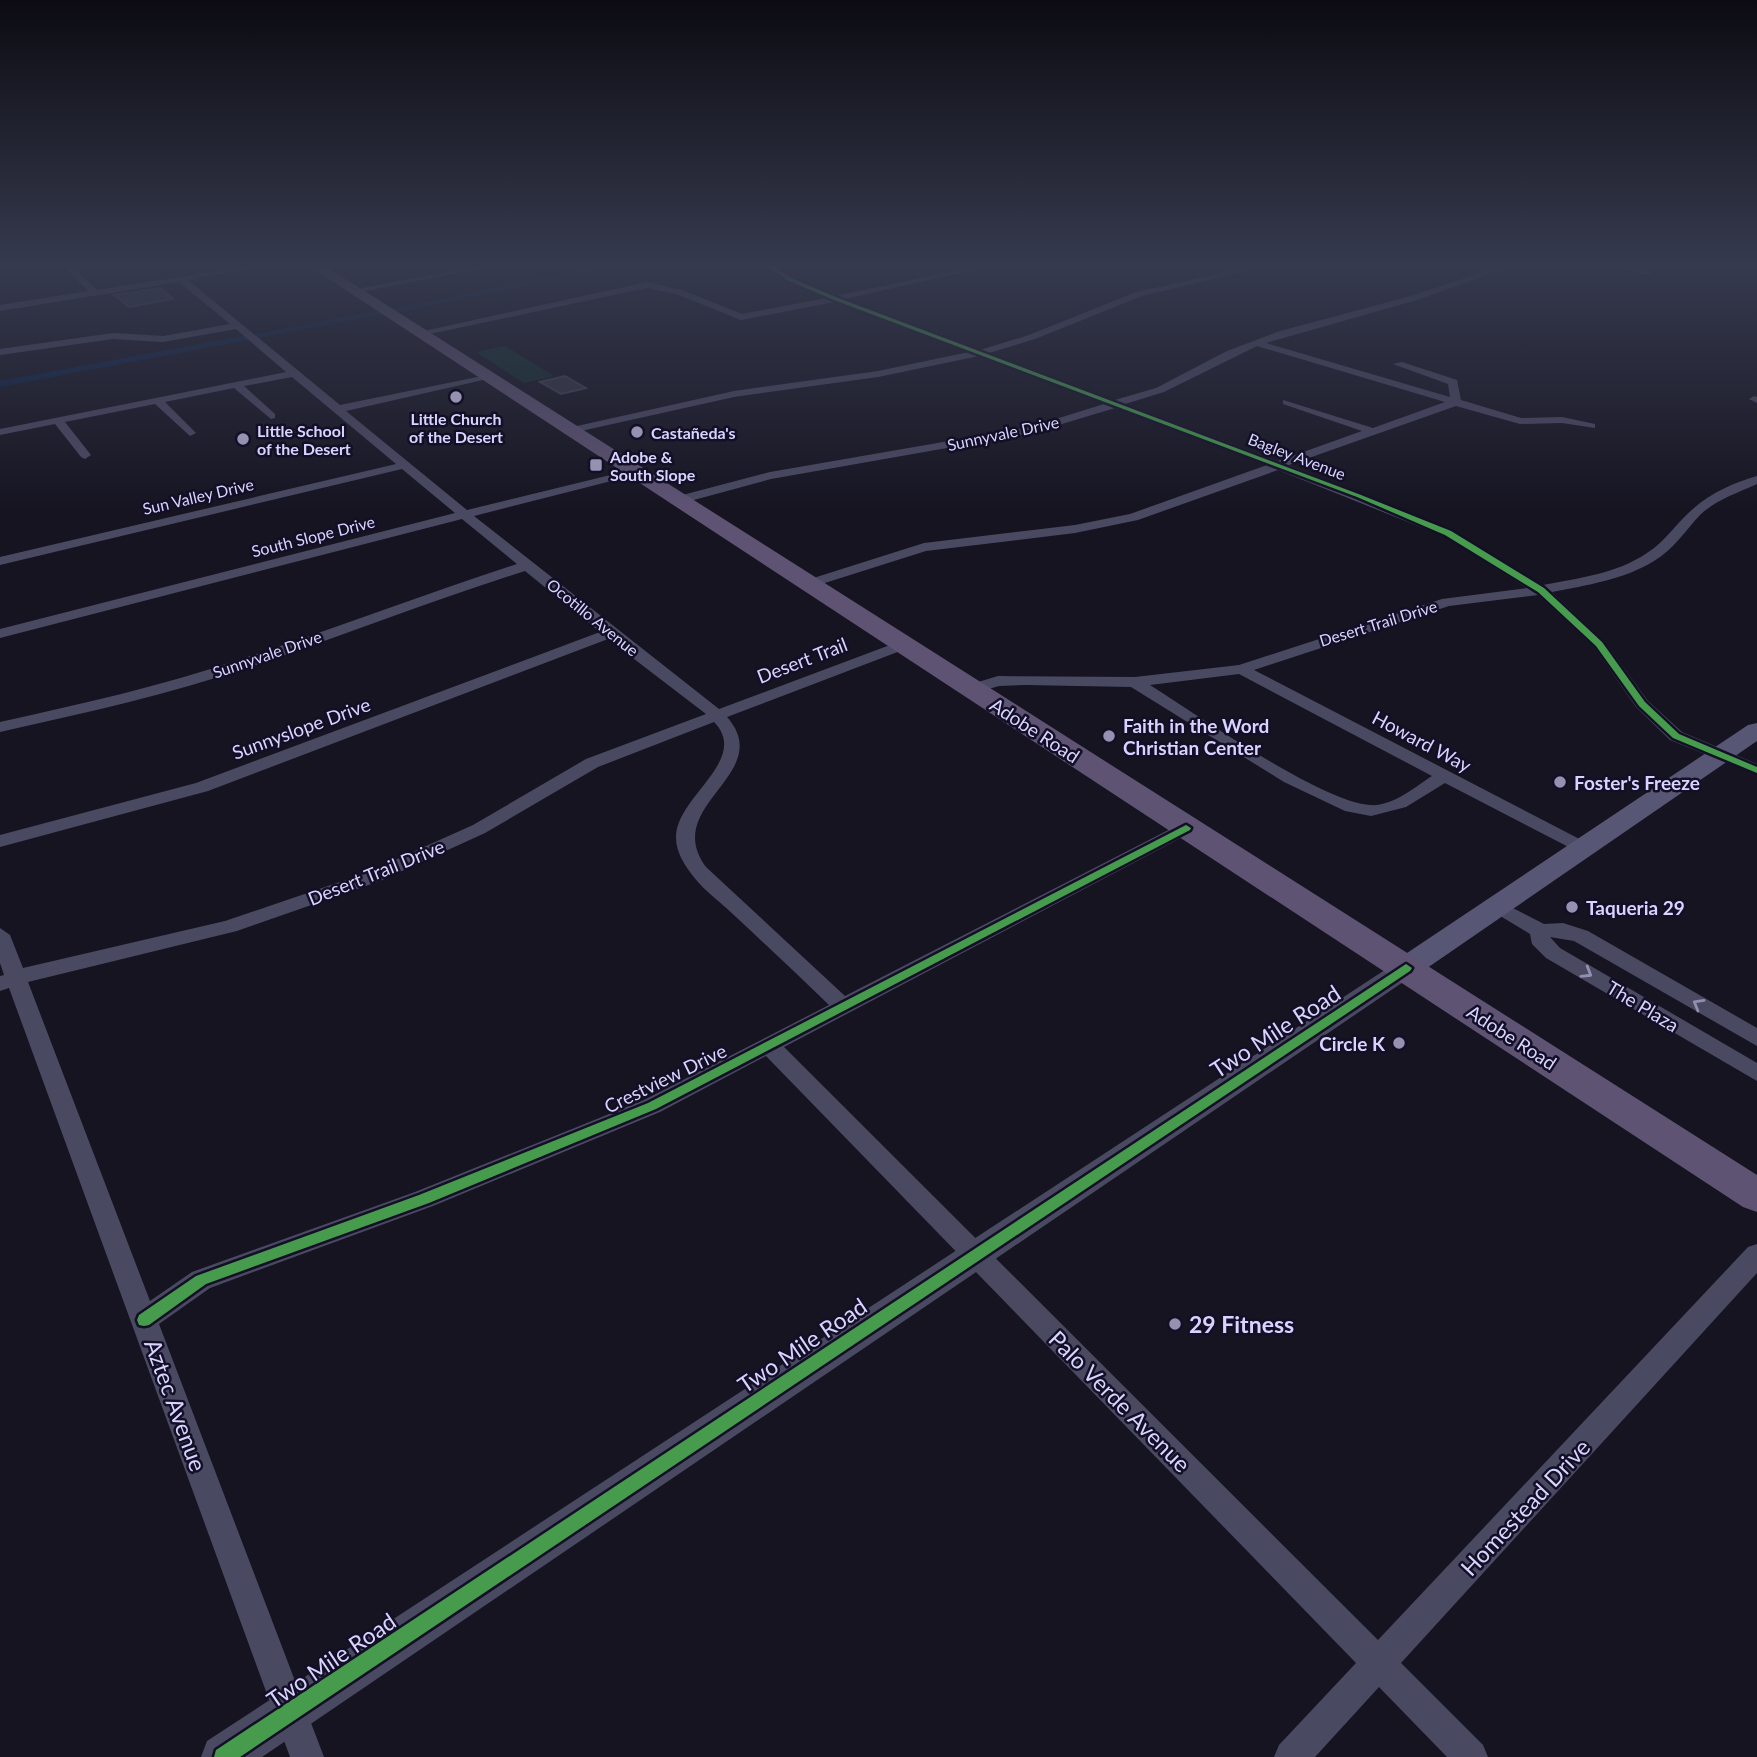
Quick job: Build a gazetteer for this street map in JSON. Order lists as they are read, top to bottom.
{
  "streets": {
    "main road": ["Adobe Road", "Two Mile Road"],
    "street": [
      "Sunnyvale Drive",
      "Bagley Avenue",
      "Sun Valley Drive",
      "South Slope Drive",
      "Ocotillo Avenue",
      "Desert Trail Drive",
      "Desert Trail",
      "Sunnyslope Drive",
      "Howard Way",
      "The Plaza",
      "Crestview Drive",
      "Palo Verde Avenue",
      "Aztec Avenue",
      "Homestead Drive"
    ]
  },
  "crossings": [
    ["Sunnyvale Drive", "Bagley Avenue"],
    ["Sunnyvale Drive", "Ocotillo Avenue"],
    ["Sunnyvale Drive", "Adobe Road"],
    ["Bagley Avenue", "Desert Trail Drive"],
    ["Bagley Avenue", "Two Mile Road"],
    ["Sun Valley Drive", "Ocotillo Avenue"],
    ["South Slope Drive", "Ocotillo Avenue"],
    ["South Slope Drive", "Adobe Road"],
    ["Ocotillo Avenue", "Desert Trail Drive"],
    ["Ocotillo Avenue", "Desert Trail"],
    ["Ocotillo Avenue", "Sunnyslope Drive"],
    ["Ocotillo Avenue", "Crestview Drive"],
    ["Desert Trail Drive", "Desert Trail"],
    ["Desert Trail Drive", "Adobe Road"],
    ["Desert Trail Drive", "Howard Way"],
    ["Desert Trail Drive", "Aztec Avenue"],
    ["Desert Trail", "Adobe Road"],
    ["Adobe Road", "Two Mile Road"],
    ["Adobe Road", "Crestview Drive"],
    ["Howard Way", "Two Mile Road"],
    ["The Plaza", "Two Mile Road"],
    ["Two Mile Road", "Palo Verde Avenue"],
    ["Two Mile Road", "Aztec Avenue"],
    ["Crestview Drive", "Palo Verde Avenue"],
    ["Crestview Drive", "Aztec Avenue"],
    ["Palo Verde Avenue", "Homestead Drive"]
  ],
  "places": {
    "other": [
      "Little Church of the Desert",
      "Castañeda's",
      "Little School of the Desert",
      "Faith in the Word Christian Center",
      "Foster's Freeze",
      "Taqueria 29",
      "Circle K",
      "29 Fitness"
    ],
    "transit": ["Adobe & South Slope"]
  }
}
